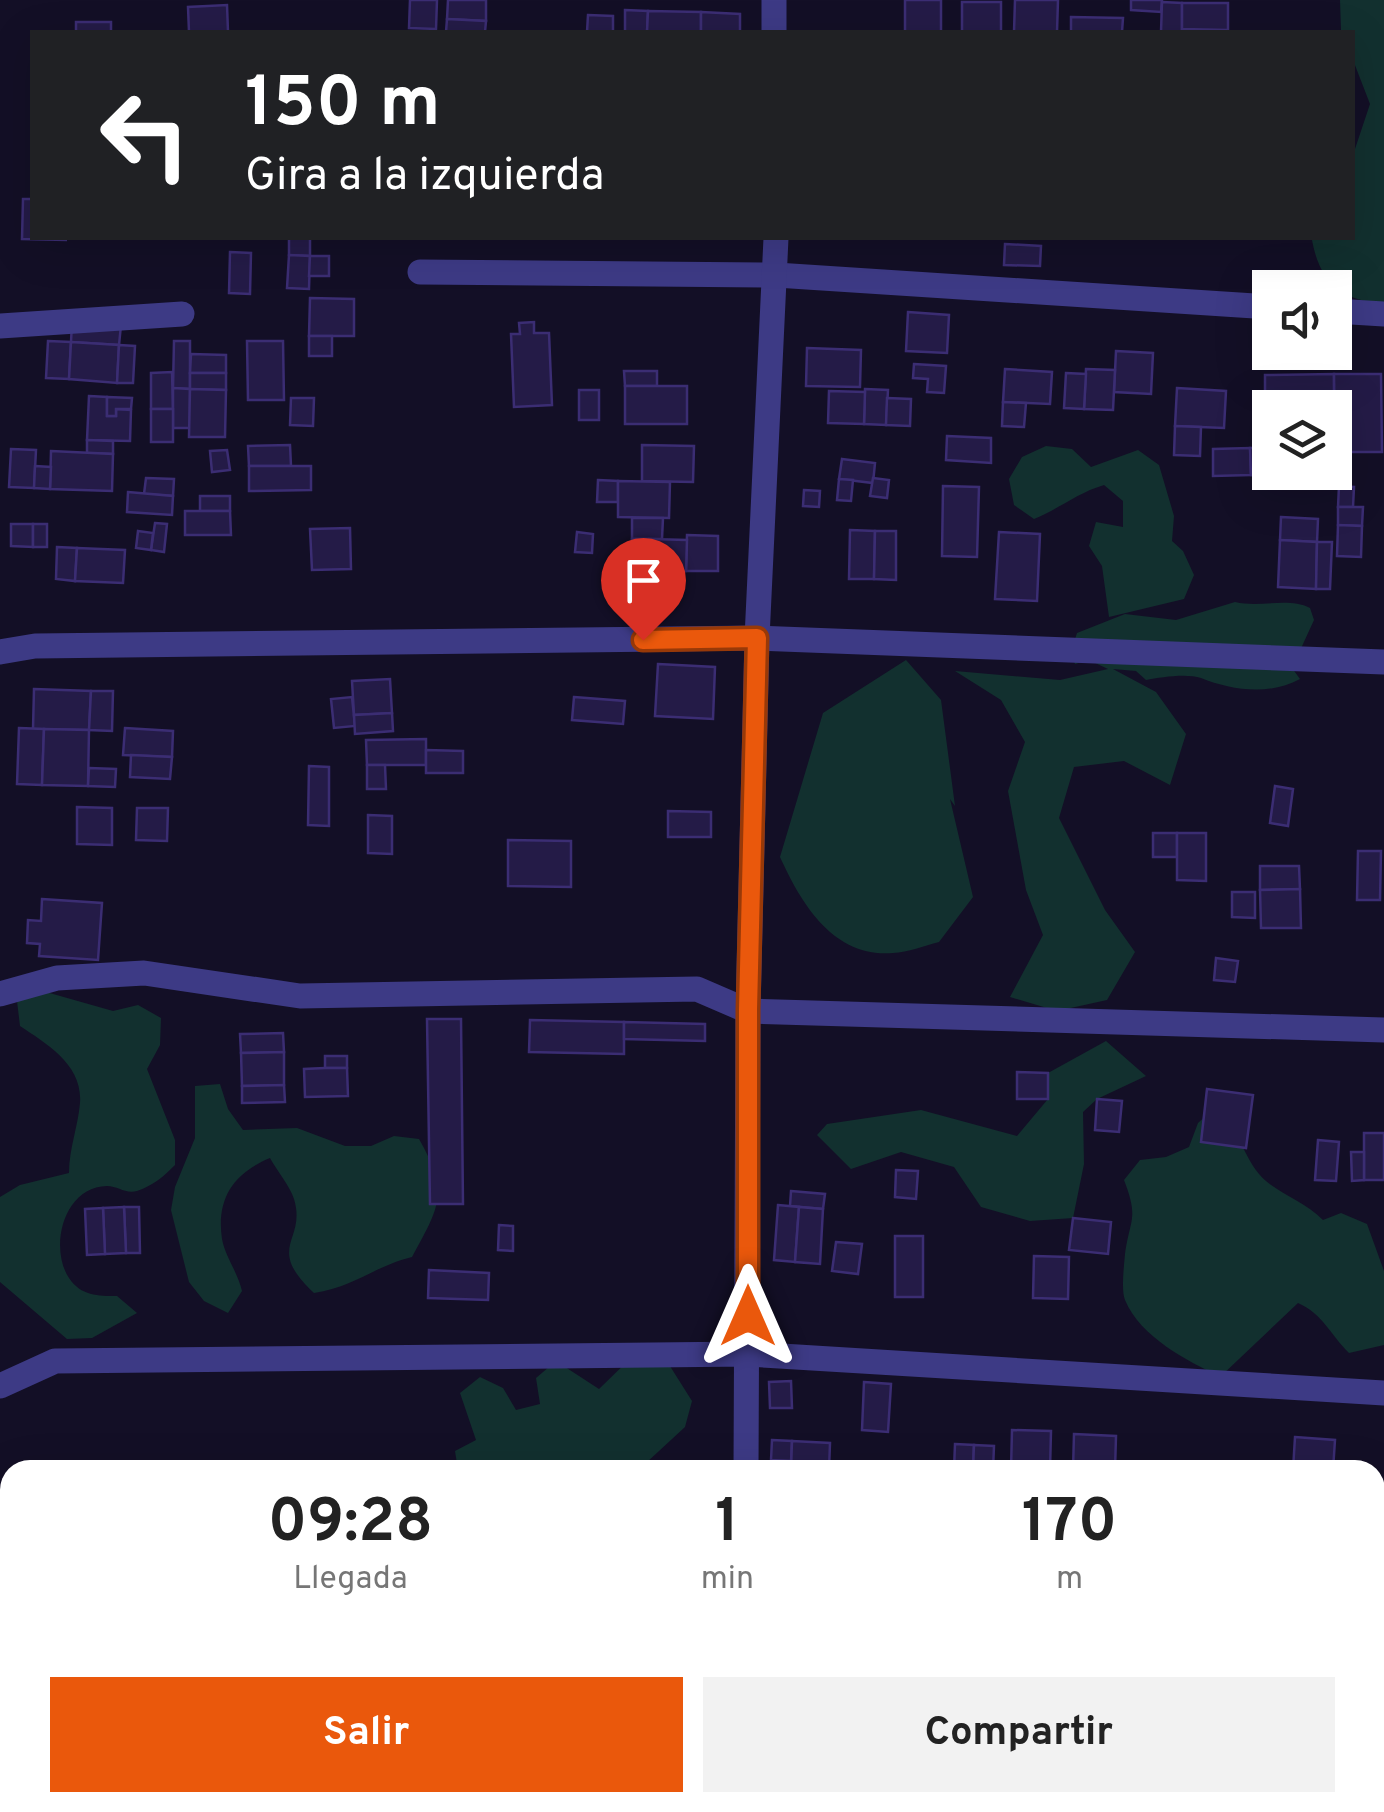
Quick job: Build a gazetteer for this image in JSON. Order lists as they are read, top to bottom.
{
  "page": {
    "turn": ["150 m", "Gira a la izquierda"],
    "eta": [
      "09:28",
      "Llegada",
      "1",
      "min",
      "170",
      "m"
    ],
    "buttons": ["Salir", "Compartir"]
  }
}
